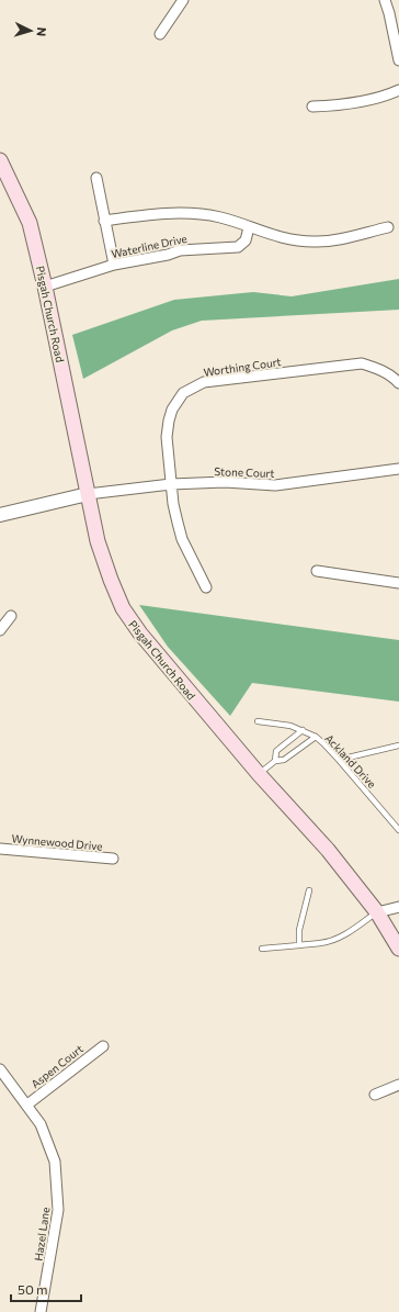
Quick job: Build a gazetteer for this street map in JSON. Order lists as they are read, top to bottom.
{
  "streets": {
    "main road": ["Pisgah Church Road"],
    "street": [
      "Waterline Drive",
      "Worthing Court",
      "Stone Court",
      "Wynnewood Drive",
      "Aspen Court",
      "Hazel Lane"
    ],
    "lane": ["Ackland Drive"]
  },
  "crossings": [
    ["Waterline Drive", "Pisgah Church Road"],
    ["Pisgah Church Road", "Stone Court"],
    ["Pisgah Church Road", "Ackland Drive"],
    ["Worthing Court", "Stone Court"],
    ["Aspen Court", "Hazel Lane"]
  ],
  "scale_bar": "50 m",
  "north": "right"
}
